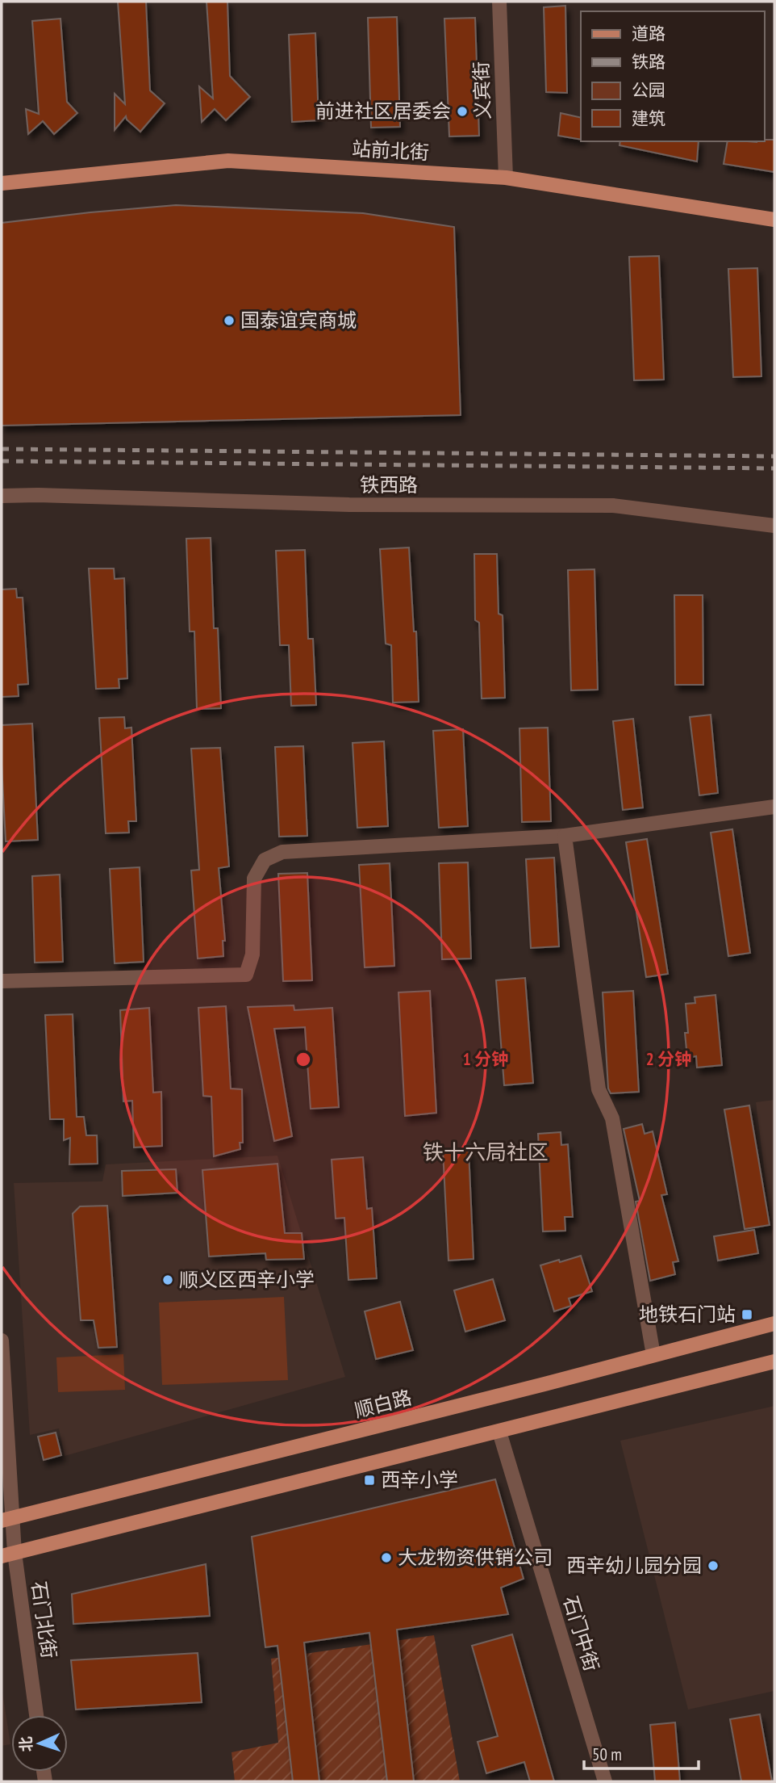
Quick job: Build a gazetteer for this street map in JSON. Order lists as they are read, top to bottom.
{
  "streets": {
    "main road": ["站前北街", "顺白路"],
    "street": [
      "义宾街",
      "铁西路",
      "石门北街",
      "石门中街"
    ]
  },
  "crossings": [
    ["义宾街", "站前北街"],
    ["顺白路", "石门北街"]
  ],
  "districts": ["铁十六局社区"],
  "places": {
    "other": [
      "前进社区居委会",
      "国泰谊宾商城",
      "顺义区西辛小学",
      "大龙物资供销公司",
      "西辛幼儿园分园"
    ],
    "transit": ["地铁石门站", "西辛小学"]
  },
  "legend": [
    "道路",
    "铁路",
    "公园",
    "建筑"
  ],
  "scale_bar": "50 m",
  "north": "left",
  "rings": ["1 分钟", "2 分钟"]
}
